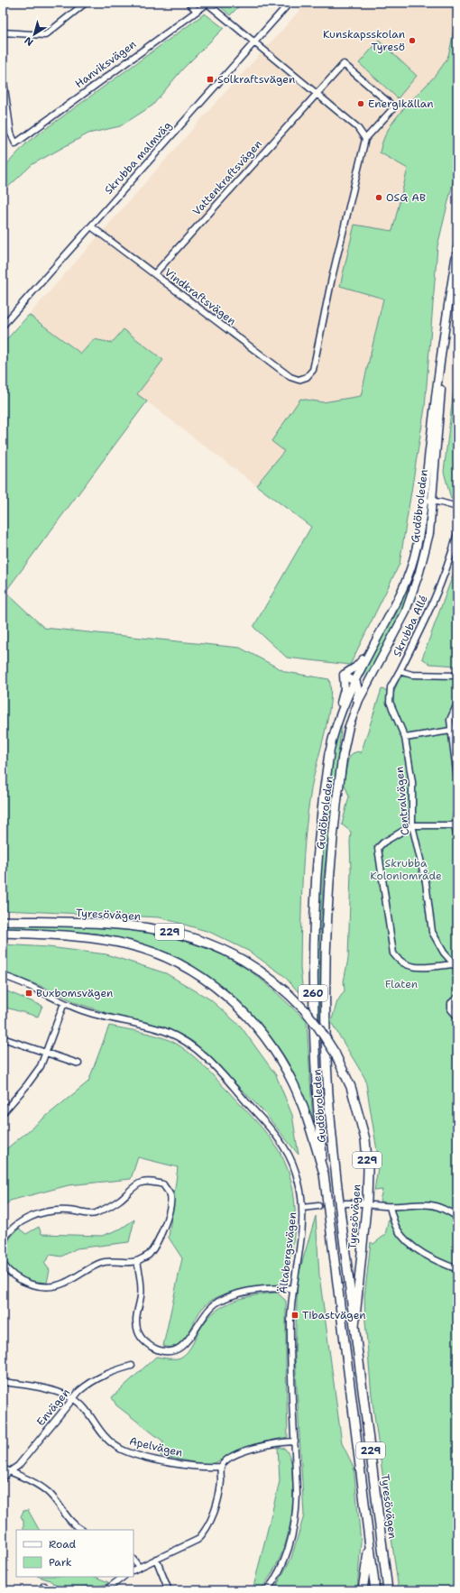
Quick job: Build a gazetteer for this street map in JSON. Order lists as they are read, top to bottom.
{
  "streets": {
    "highway": [
      "Gudöbroleden",
      "Tyresövägen",
      "229",
      "260"
    ],
    "street": [
      "Hanviksvägen",
      "Skrubba malmväg",
      "Vattenkraftsvägen",
      "Vindkraftsvägen",
      "Skrubba Allé",
      "Centralvägen",
      "Ältabergsvägen",
      "Envägen",
      "Apelvägen"
    ]
  },
  "crossings": [
    ["Skrubba malmväg", "Vindkraftsvägen"],
    ["Vattenkraftsvägen", "Vindkraftsvägen"],
    ["Gudöbroleden", "Tyresövägen"],
    ["Skrubba Allé", "Centralvägen"],
    ["Envägen", "Apelvägen"]
  ],
  "parks": ["Skrubba Koloniområde", "Flaten"],
  "places": {
    "other": ["Kunskapsskolan Tyresö", "Energikällan", "OSG AB"],
    "transit": ["Solkraftsvägen", "Buxbomsvägen", "Tibastvägen"]
  },
  "legend": ["Road", "Park"],
  "north": "bottom left"
}
